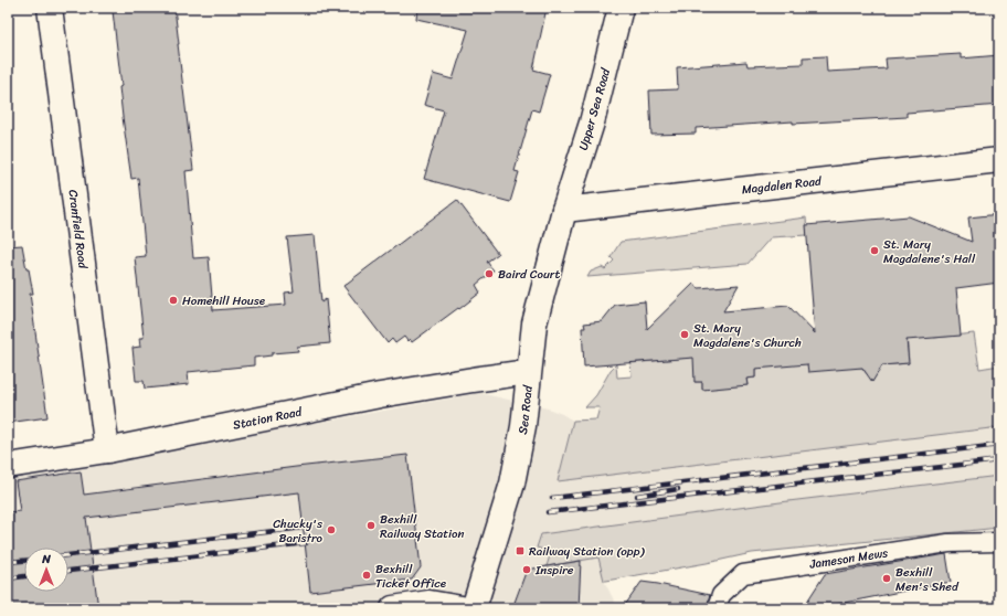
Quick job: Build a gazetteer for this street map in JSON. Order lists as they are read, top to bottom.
{
  "streets": {
    "main road": [
      "Upper Sea Road",
      "Magdalen Road",
      "Cranfield Road",
      "Sea Road",
      "Station Road"
    ],
    "lane": ["Jameson Mews"]
  },
  "crossings": [
    ["Upper Sea Road", "Magdalen Road"],
    ["Upper Sea Road", "Sea Road"],
    ["Magdalen Road", "Sea Road"],
    ["Cranfield Road", "Station Road"],
    ["Sea Road", "Station Road"]
  ],
  "places": {
    "other": [
      "St. Mary Magdalene's Hall",
      "Baird Court",
      "Homehill House",
      "St. Mary Magdalene's Church",
      "Bexhill Railway Station",
      "Chucky's Baristro",
      "Inspire",
      "Bexhill Ticket Office",
      "Bexhill Men's Shed"
    ],
    "transit": ["Railway Station (opp)"]
  },
  "north": "top"
}
